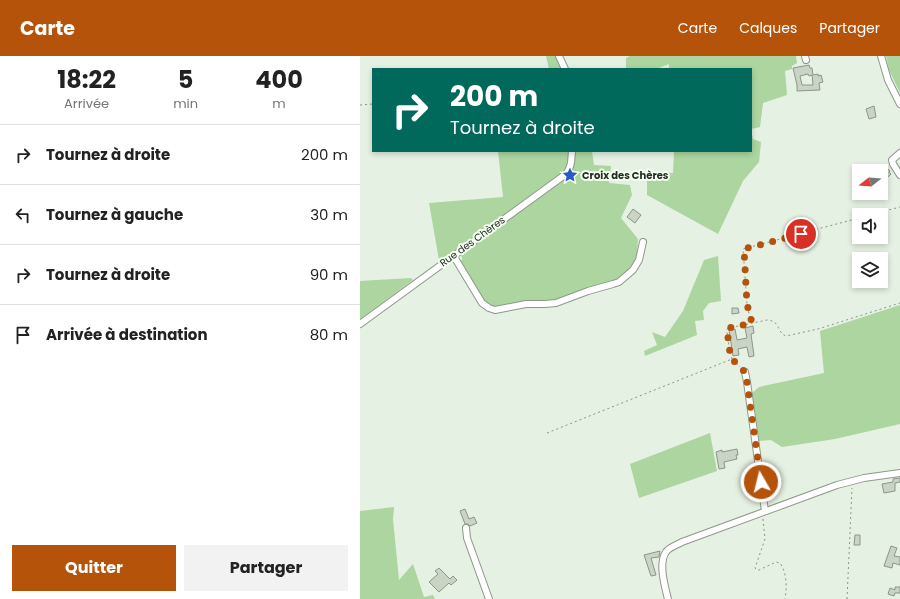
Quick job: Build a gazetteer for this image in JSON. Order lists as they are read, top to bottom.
{
  "streets": {
    "street": ["Rue des Chères"]
  },
  "places": {
    "place": ["Croix des Chères"]
  },
  "north": "left",
  "page": {
    "header": "Carte",
    "nav": ["Carte", "Calques", "Partager"],
    "eta": [
      "18:22",
      "Arrivée",
      "5",
      "min",
      "400",
      "m"
    ],
    "turn": ["200 m", "Tournez à droite"],
    "list": [
      {
        "name": "Tournez à droite",
        "value": "200 m"
      },
      {
        "name": "Tournez à gauche",
        "value": "30 m"
      },
      {
        "name": "Tournez à droite",
        "value": "90 m"
      },
      {
        "name": "Arrivée à destination",
        "value": "80 m"
      }
    ],
    "buttons": ["Quitter", "Partager"]
  }
}
